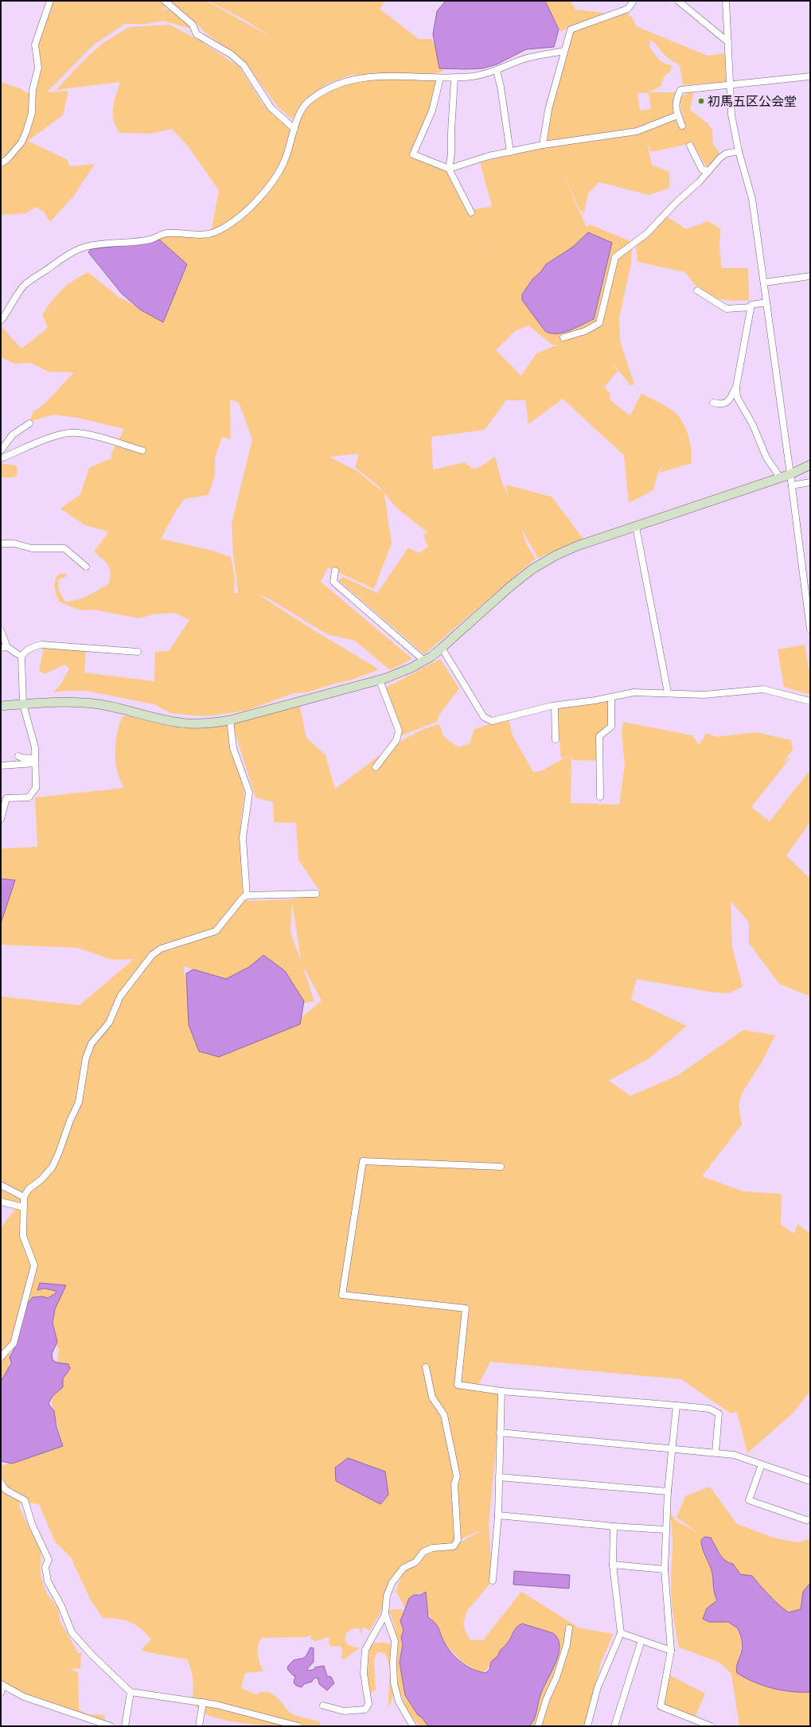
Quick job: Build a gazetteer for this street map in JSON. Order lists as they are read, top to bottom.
{
  "places": ["初馬五区公会堂"]
}
